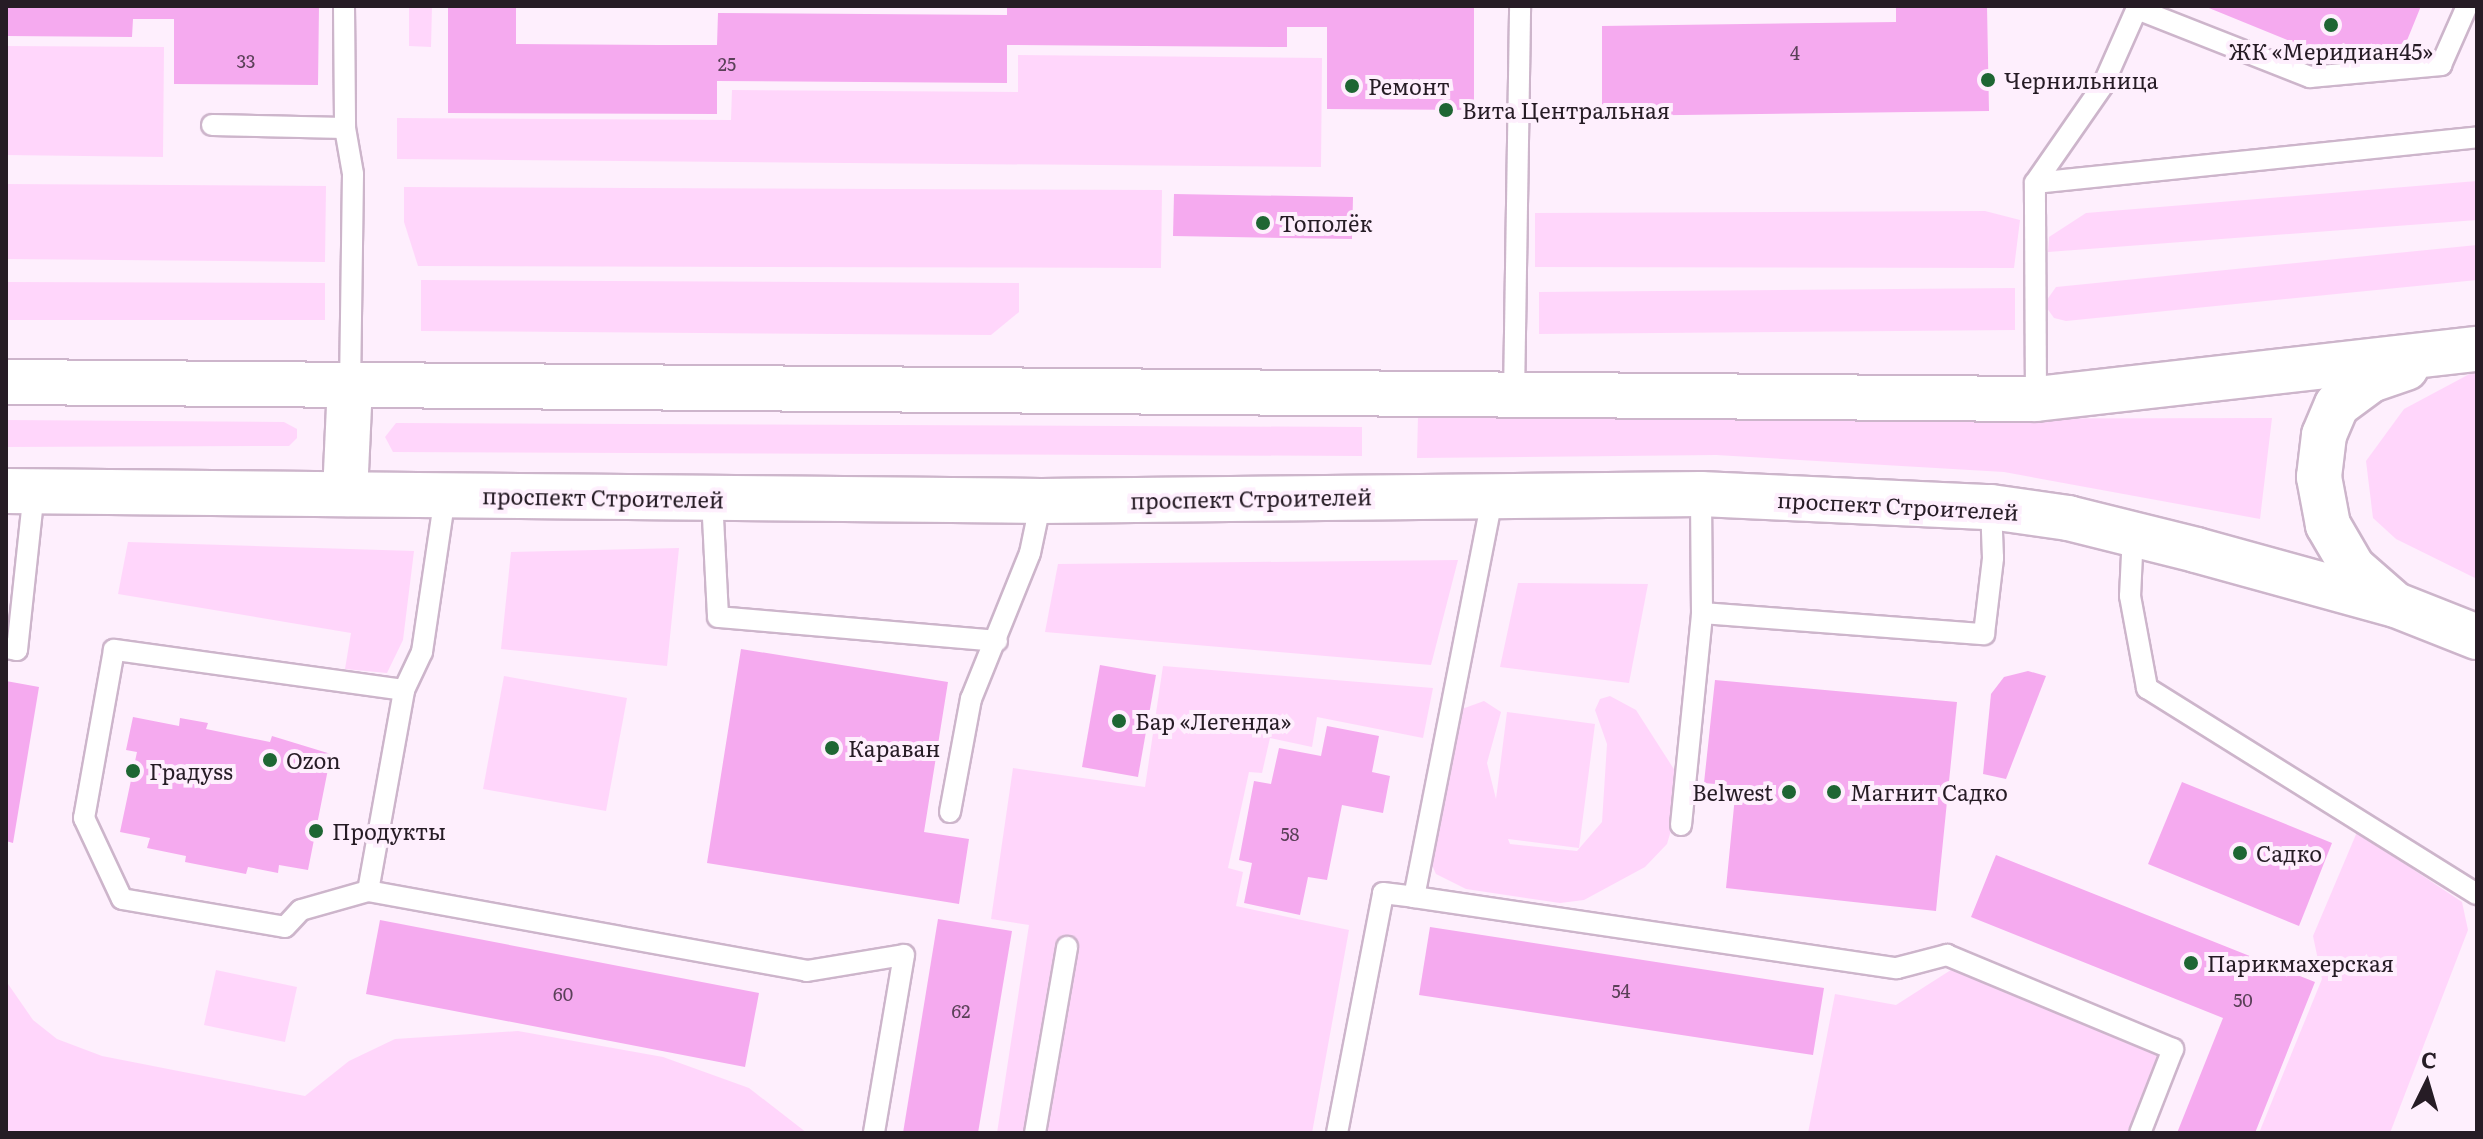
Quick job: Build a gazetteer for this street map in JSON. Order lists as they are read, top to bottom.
{
  "streets": {
    "main road": ["проспект Строителей"]
  },
  "places": [
    "ЖК «Меридиан45»",
    "Чернильница",
    "Ремонт",
    "Вита Центральная",
    "Тополёк",
    "Бар «Легенда»",
    "Караван",
    "Ozon",
    "Градуss",
    "Belwest",
    "Магнит Садко",
    "Продукты",
    "Садко",
    "Парикмахерская"
  ],
  "house_numbers": [
    "4",
    "33",
    "25",
    "58",
    "54",
    "60",
    "50",
    "62"
  ],
  "north": "top"
}
